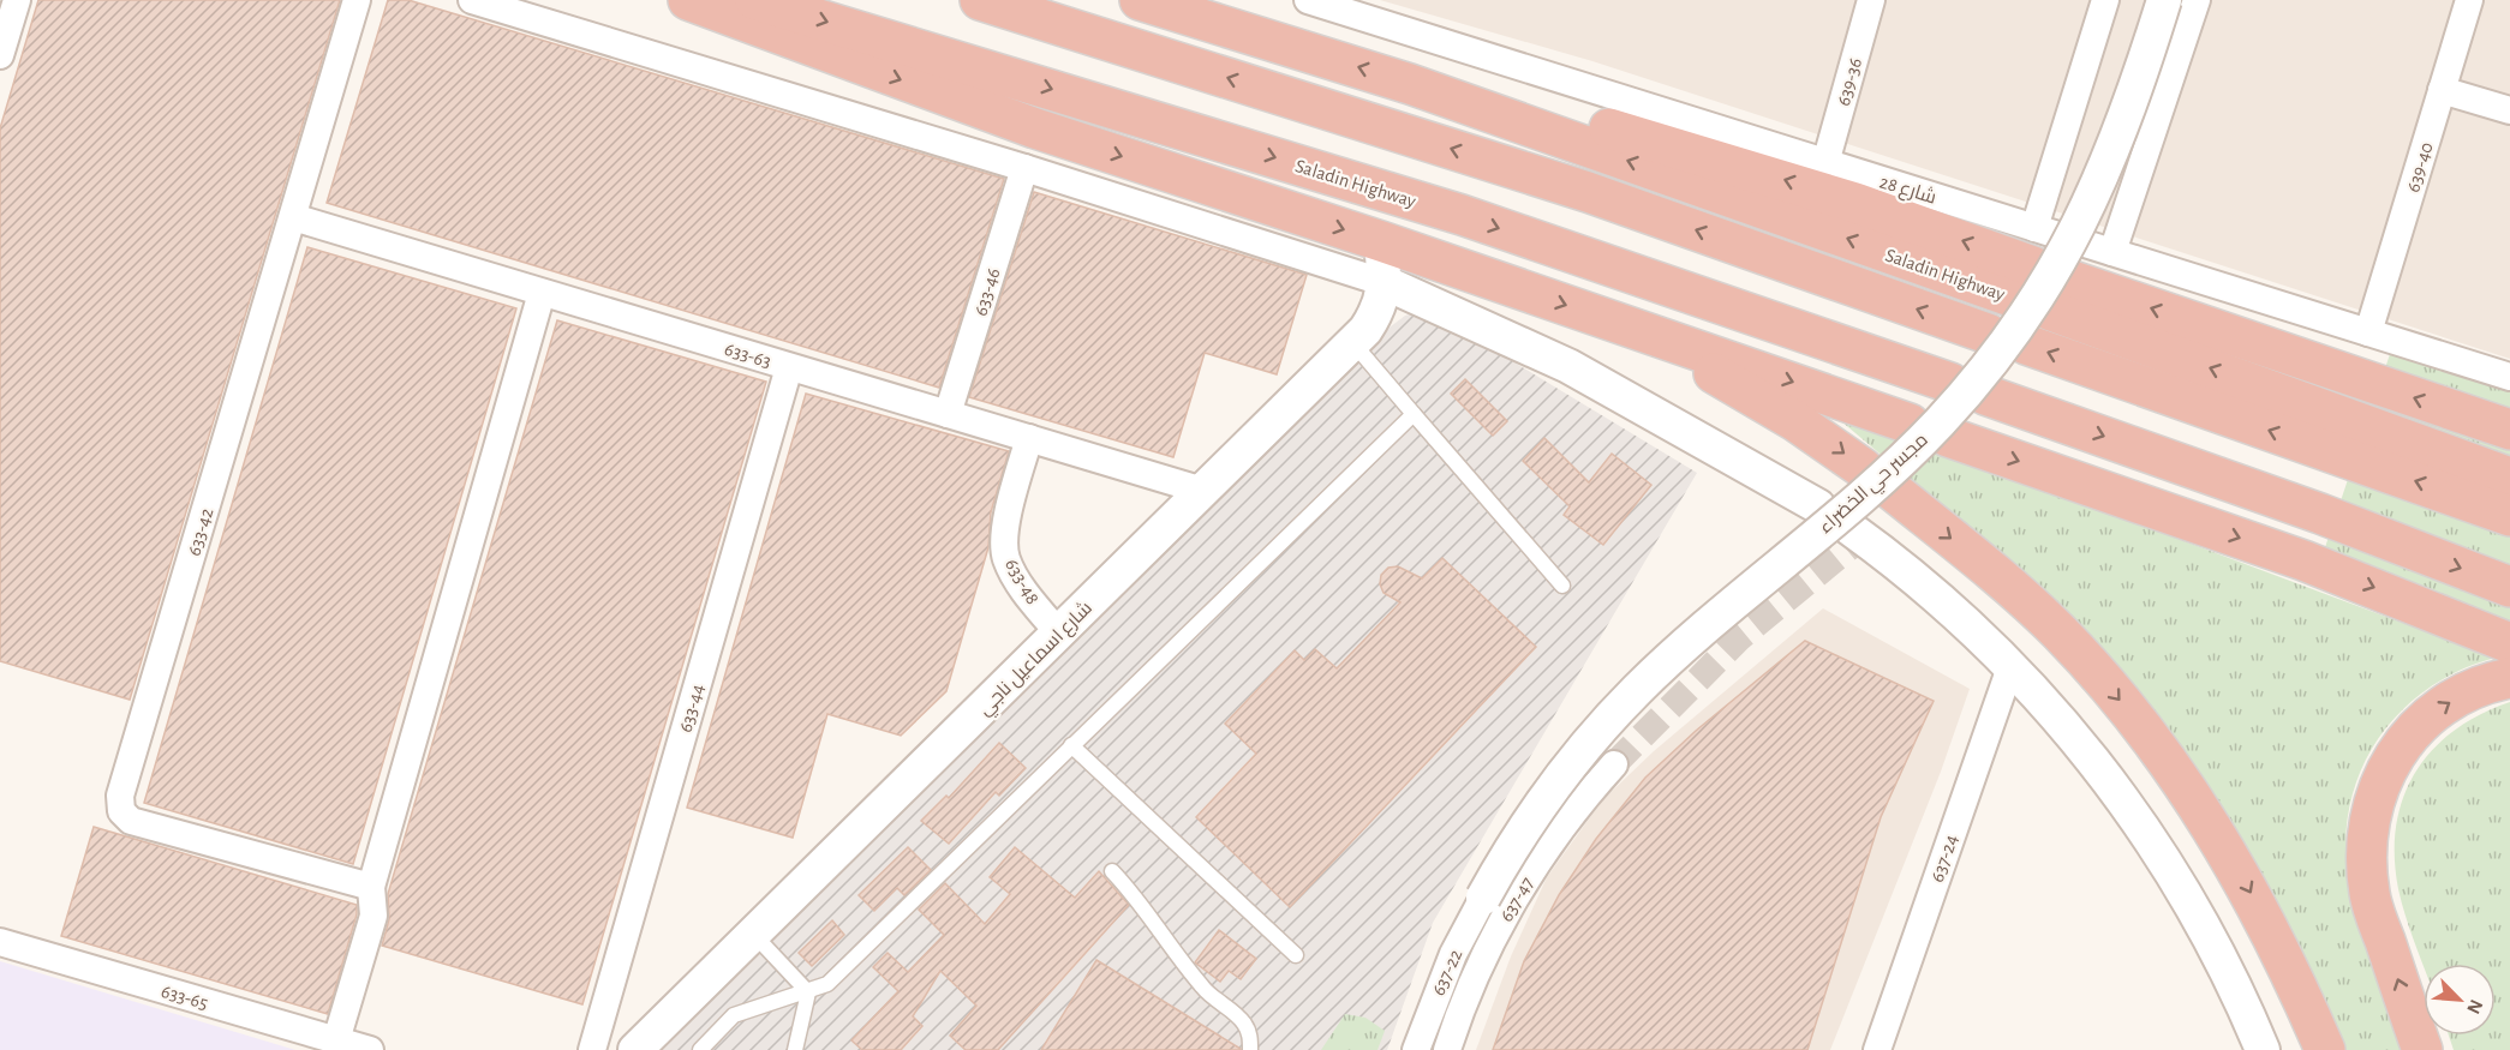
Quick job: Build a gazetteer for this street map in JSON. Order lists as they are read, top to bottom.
{
  "streets": {
    "highway": ["Saladin Highway"],
    "street": [
      "639-36",
      "639-40",
      "شارع 28",
      "633-46",
      "633-63",
      "مجسر حي الخضراء",
      "633-42",
      "633-48",
      "شارع اسماعيل ناجي",
      "633-44",
      "637-24",
      "637-47",
      "637-22",
      "633-65"
    ]
  },
  "crossings": [
    ["639-36", "شارع 28"],
    ["639-40", "شارع 28"],
    ["633-46", "633-63"],
    ["633-63", "633-42"],
    ["633-63", "633-48"],
    ["633-63", "شارع اسماعيل ناجي"],
    ["633-63", "633-44"],
    ["مجسر حي الخضراء", "637-22"],
    ["633-48", "شارع اسماعيل ناجي"]
  ],
  "north": "bottom right"
}
